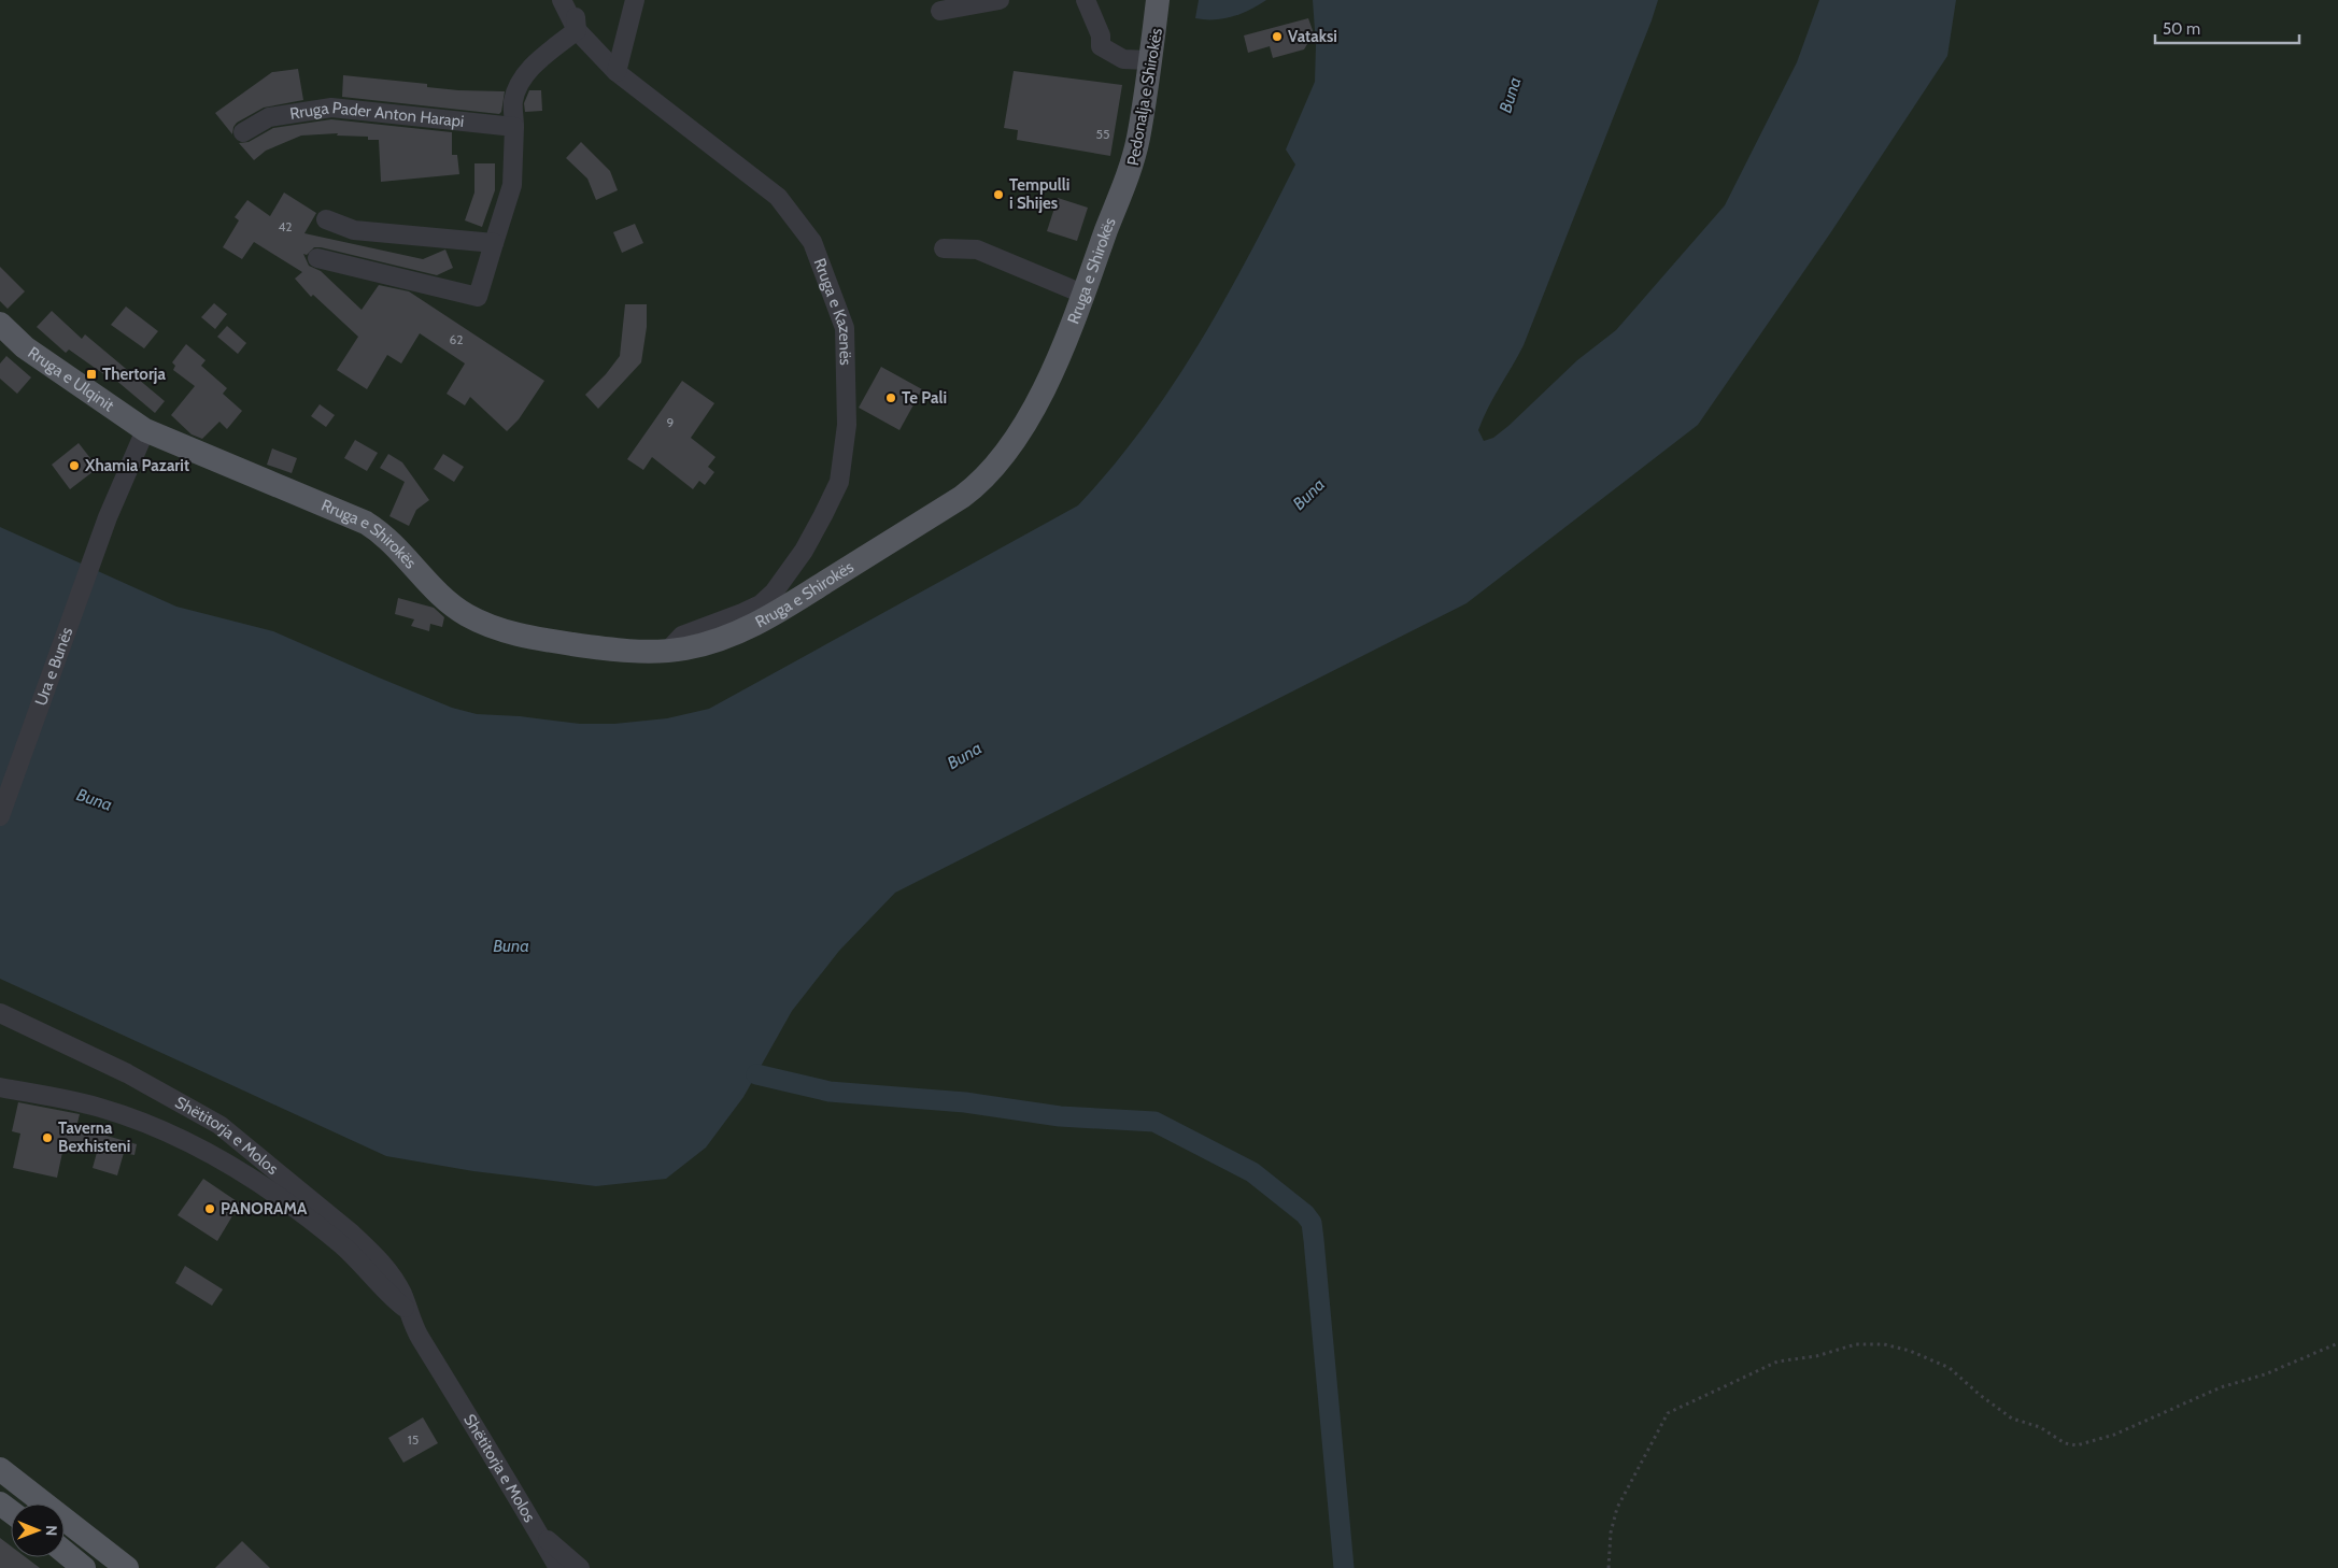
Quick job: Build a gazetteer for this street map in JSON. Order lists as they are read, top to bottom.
{
  "streets": {
    "main road": ["Rruga e Shirokës", "Rruga e Ulqinit"],
    "street": [
      "Rruga Pader Anton Harapi",
      "Rruga e Kazenës",
      "Ura e Bunës",
      "Shëtitorja e Molos"
    ]
  },
  "crossings": [
    ["Rruga e Shirokës", "Rruga e Kazenës"],
    ["Rruga e Shirokës", "Rruga e Ulqinit"],
    ["Rruga e Shirokës", "Ura e Bunës"],
    ["Rruga e Ulqinit", "Ura e Bunës"]
  ],
  "water": ["Buna"],
  "places": {
    "other": [
      "Vataksi",
      "Tempulli i Shijes",
      "Te Pali",
      "Xhamia Pazarit",
      "Taverna Bexhisteni",
      "PANORAMA"
    ],
    "transit": ["Thertorja"]
  },
  "house_numbers": [
    "55",
    "42",
    "62",
    "9",
    "15"
  ],
  "scale_bar": "50 m",
  "north": "right"
}
